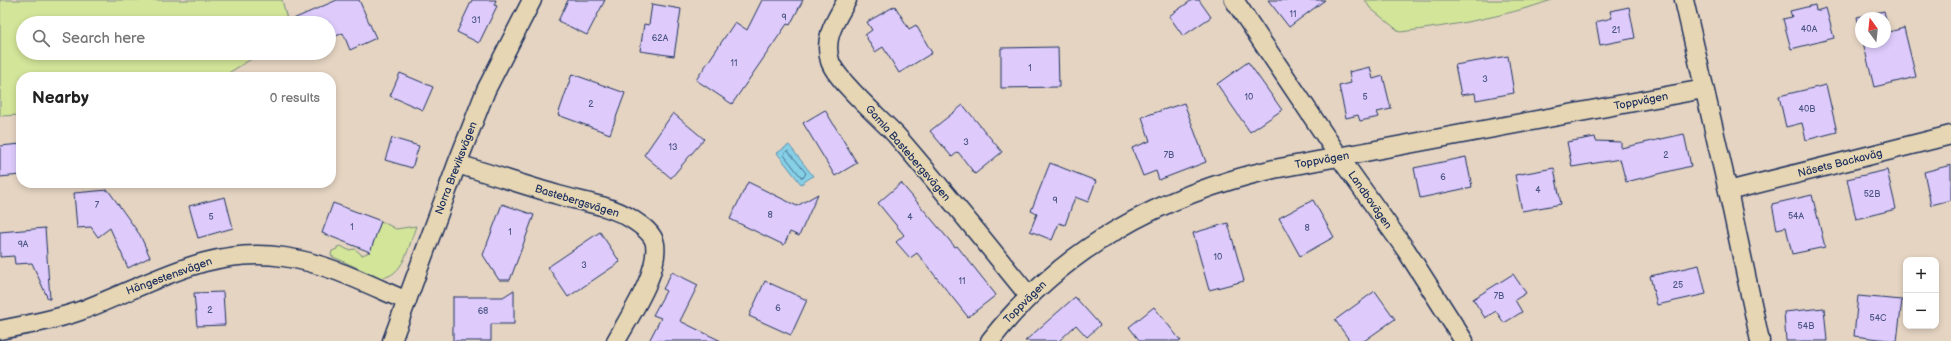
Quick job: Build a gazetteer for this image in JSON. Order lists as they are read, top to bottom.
{
  "streets": {
    "street": [
      "Toppvägen",
      "Gamla Bastebergsvägen",
      "Näsets Backaväg",
      "Norra Breviksvägen",
      "Landbovägen",
      "Bastebergsvägen",
      "Hängestensvägen"
    ]
  },
  "crossings": [
    ["Toppvägen", "Gamla Bastebergsvägen"],
    ["Toppvägen", "Landbovägen"],
    ["Norra Breviksvägen", "Bastebergsvägen"],
    ["Norra Breviksvägen", "Hängestensvägen"]
  ],
  "house_numbers": [
    "11",
    "9",
    "31",
    "40A",
    "21",
    "62A",
    "11",
    "1",
    "3",
    "10",
    "5",
    "2",
    "40B",
    "3",
    "13",
    "7B",
    "2",
    "6",
    "4",
    "52B",
    "9",
    "7",
    "8",
    "54A",
    "5",
    "4",
    "1",
    "8",
    "1",
    "9A",
    "10",
    "3",
    "11",
    "25",
    "7B",
    "6",
    "2",
    "68",
    "54C",
    "54B"
  ],
  "north": "top",
  "page": {
    "search": "Search here",
    "heading": ["Nearby", "0 results"],
    "map_buttons": ["+", "−"]
  }
}
